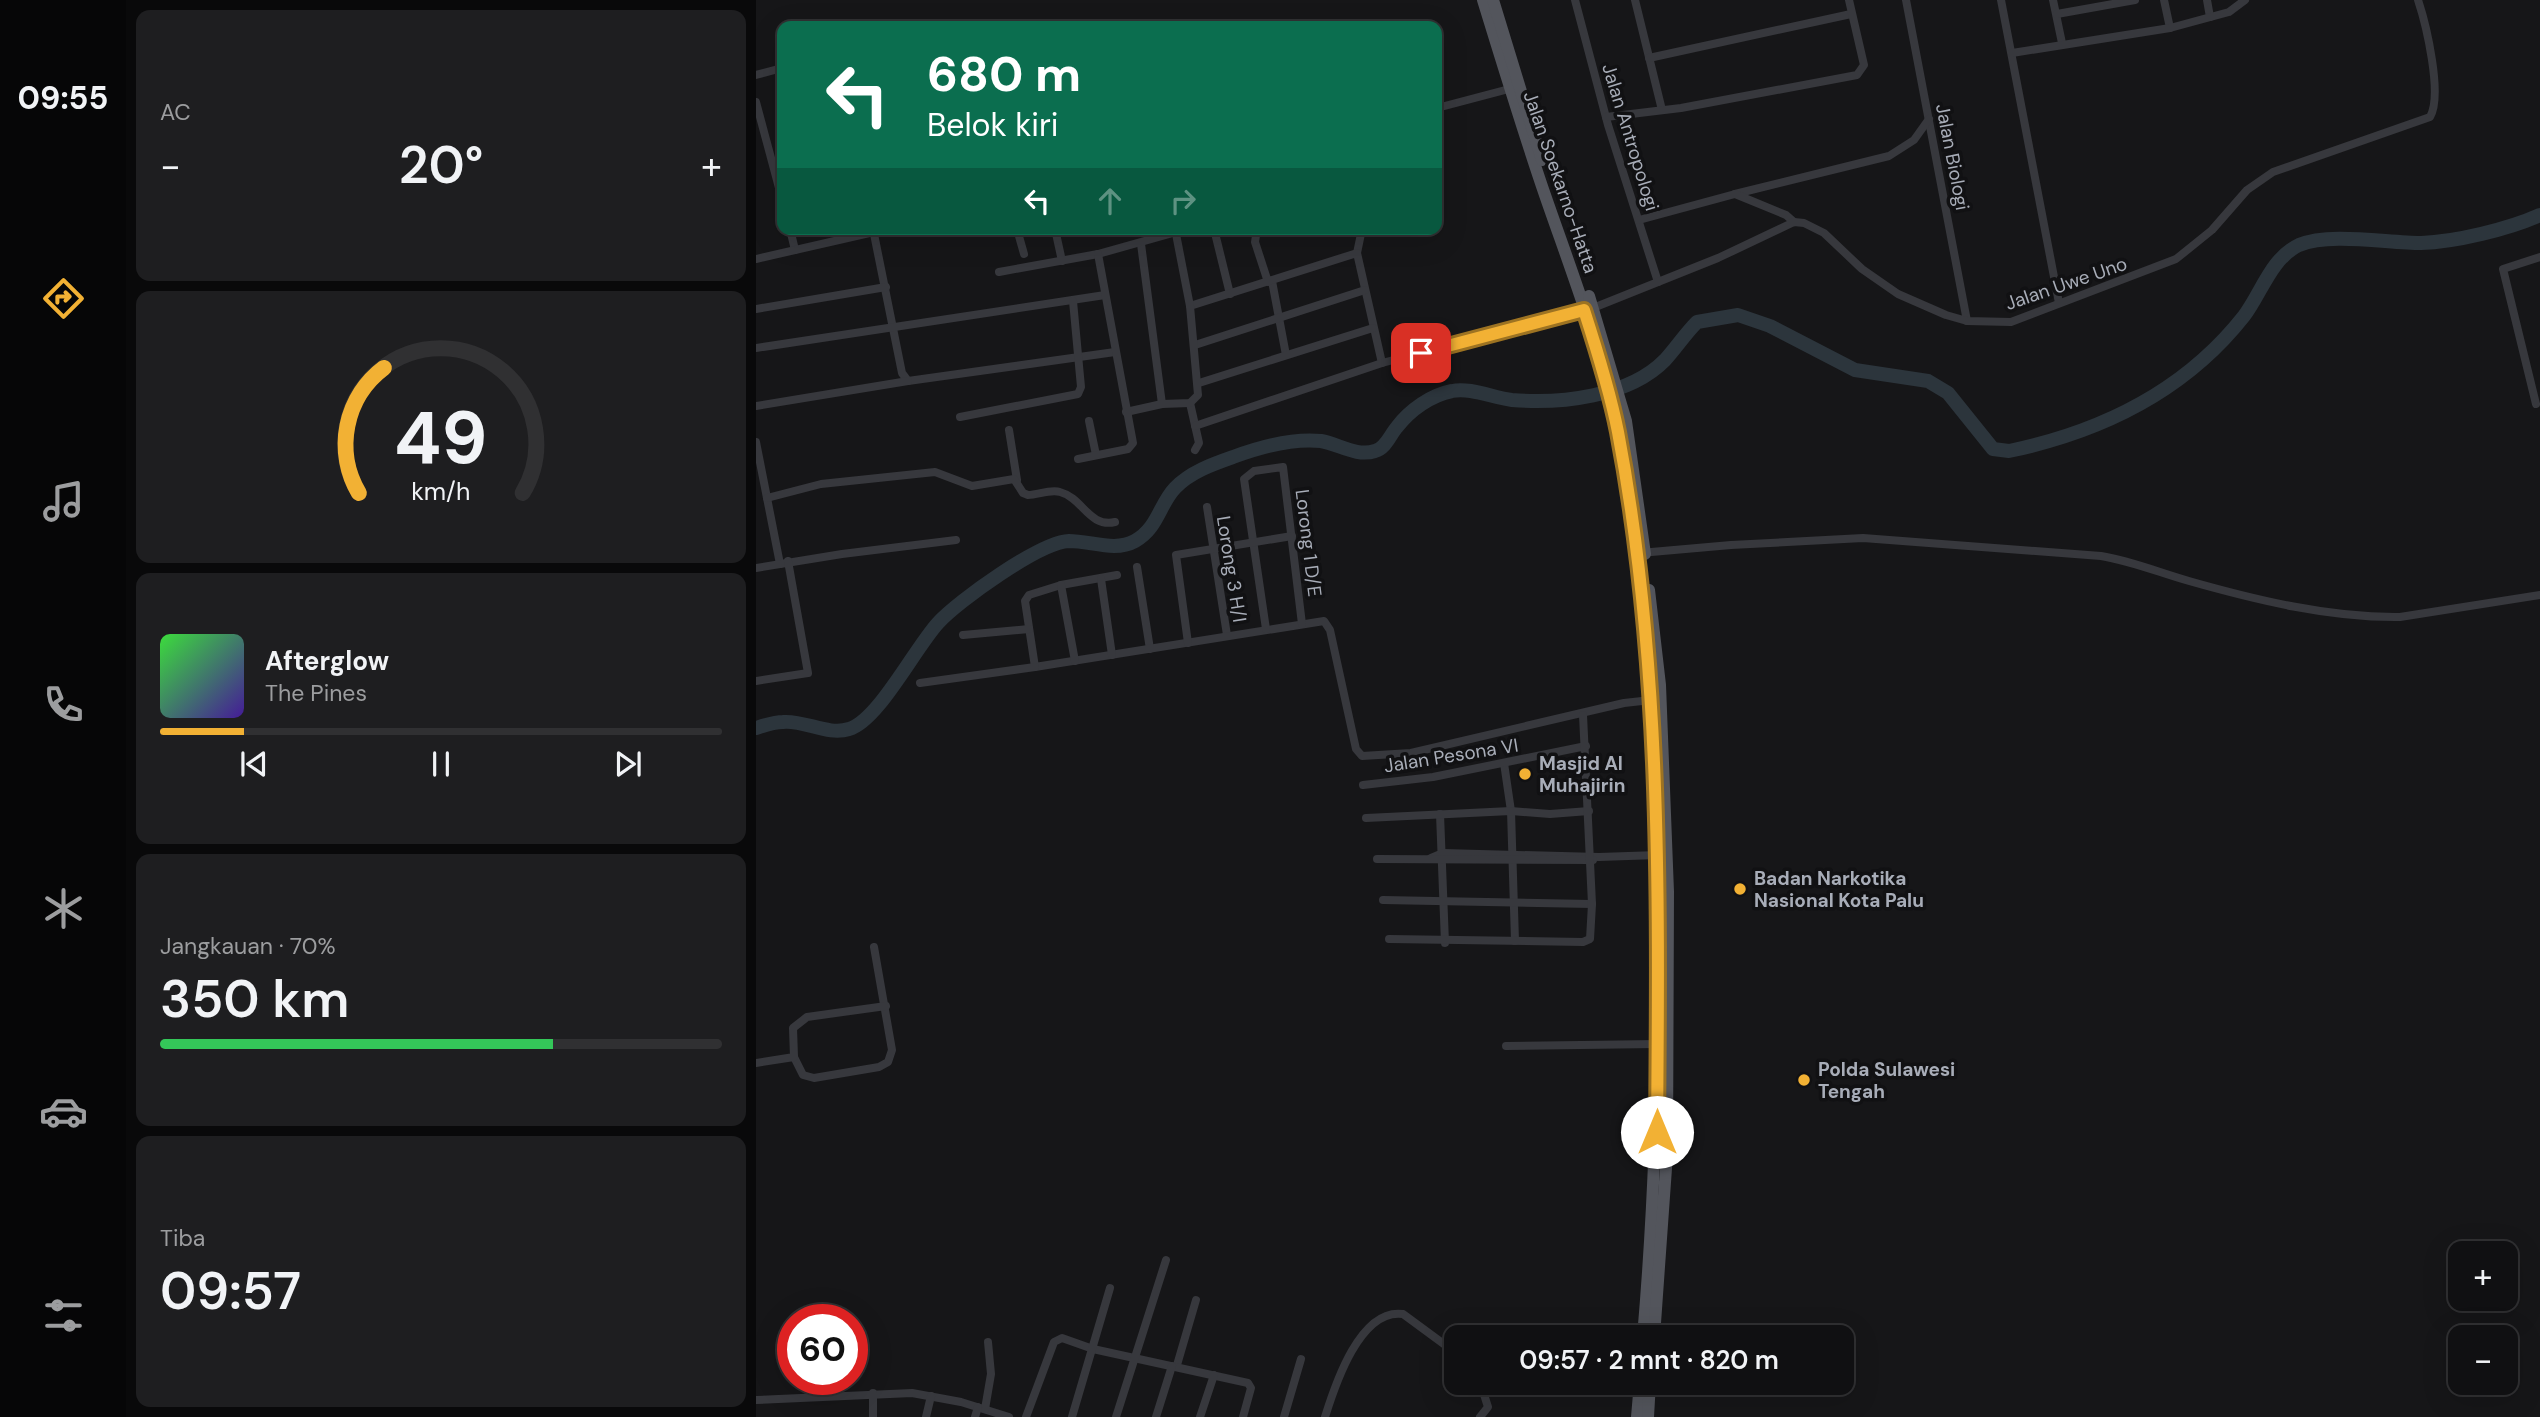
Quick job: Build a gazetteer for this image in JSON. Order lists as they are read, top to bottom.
{
  "streets": {
    "main road": ["Jalan Soekarno-Hatta"],
    "street": [
      "Jalan Antropologi",
      "Jalan Biologi",
      "Jalan Uwe Uno",
      "Lorong 1 D/E",
      "Lorong 3 H/I",
      "Jalan Pesona VI"
    ]
  },
  "crossings": [
    ["Jalan Biologi", "Jalan Uwe Uno"]
  ],
  "places": ["Masjid Al Muhajirin", "Badan Narkotika Nasional Kota Palu", "Polda Sulawesi Tengah"],
  "page": {
    "tabs": "09:55",
    "tile": [
      "AC",
      ["Jangkauan · 70%", "350 km"],
      ["Tiba", "09:57"]
    ],
    "turn": ["680 m", "Belok kiri"],
    "heat": ["−", "20°", "+"],
    "song": ["Afterglow", "The Pines"],
    "map_buttons": ["+", "−"],
    "limit": "60",
    "trip": "09:57 · 2 mnt · 820 m",
    "gauge": ["49", "km/h"]
  }
}
